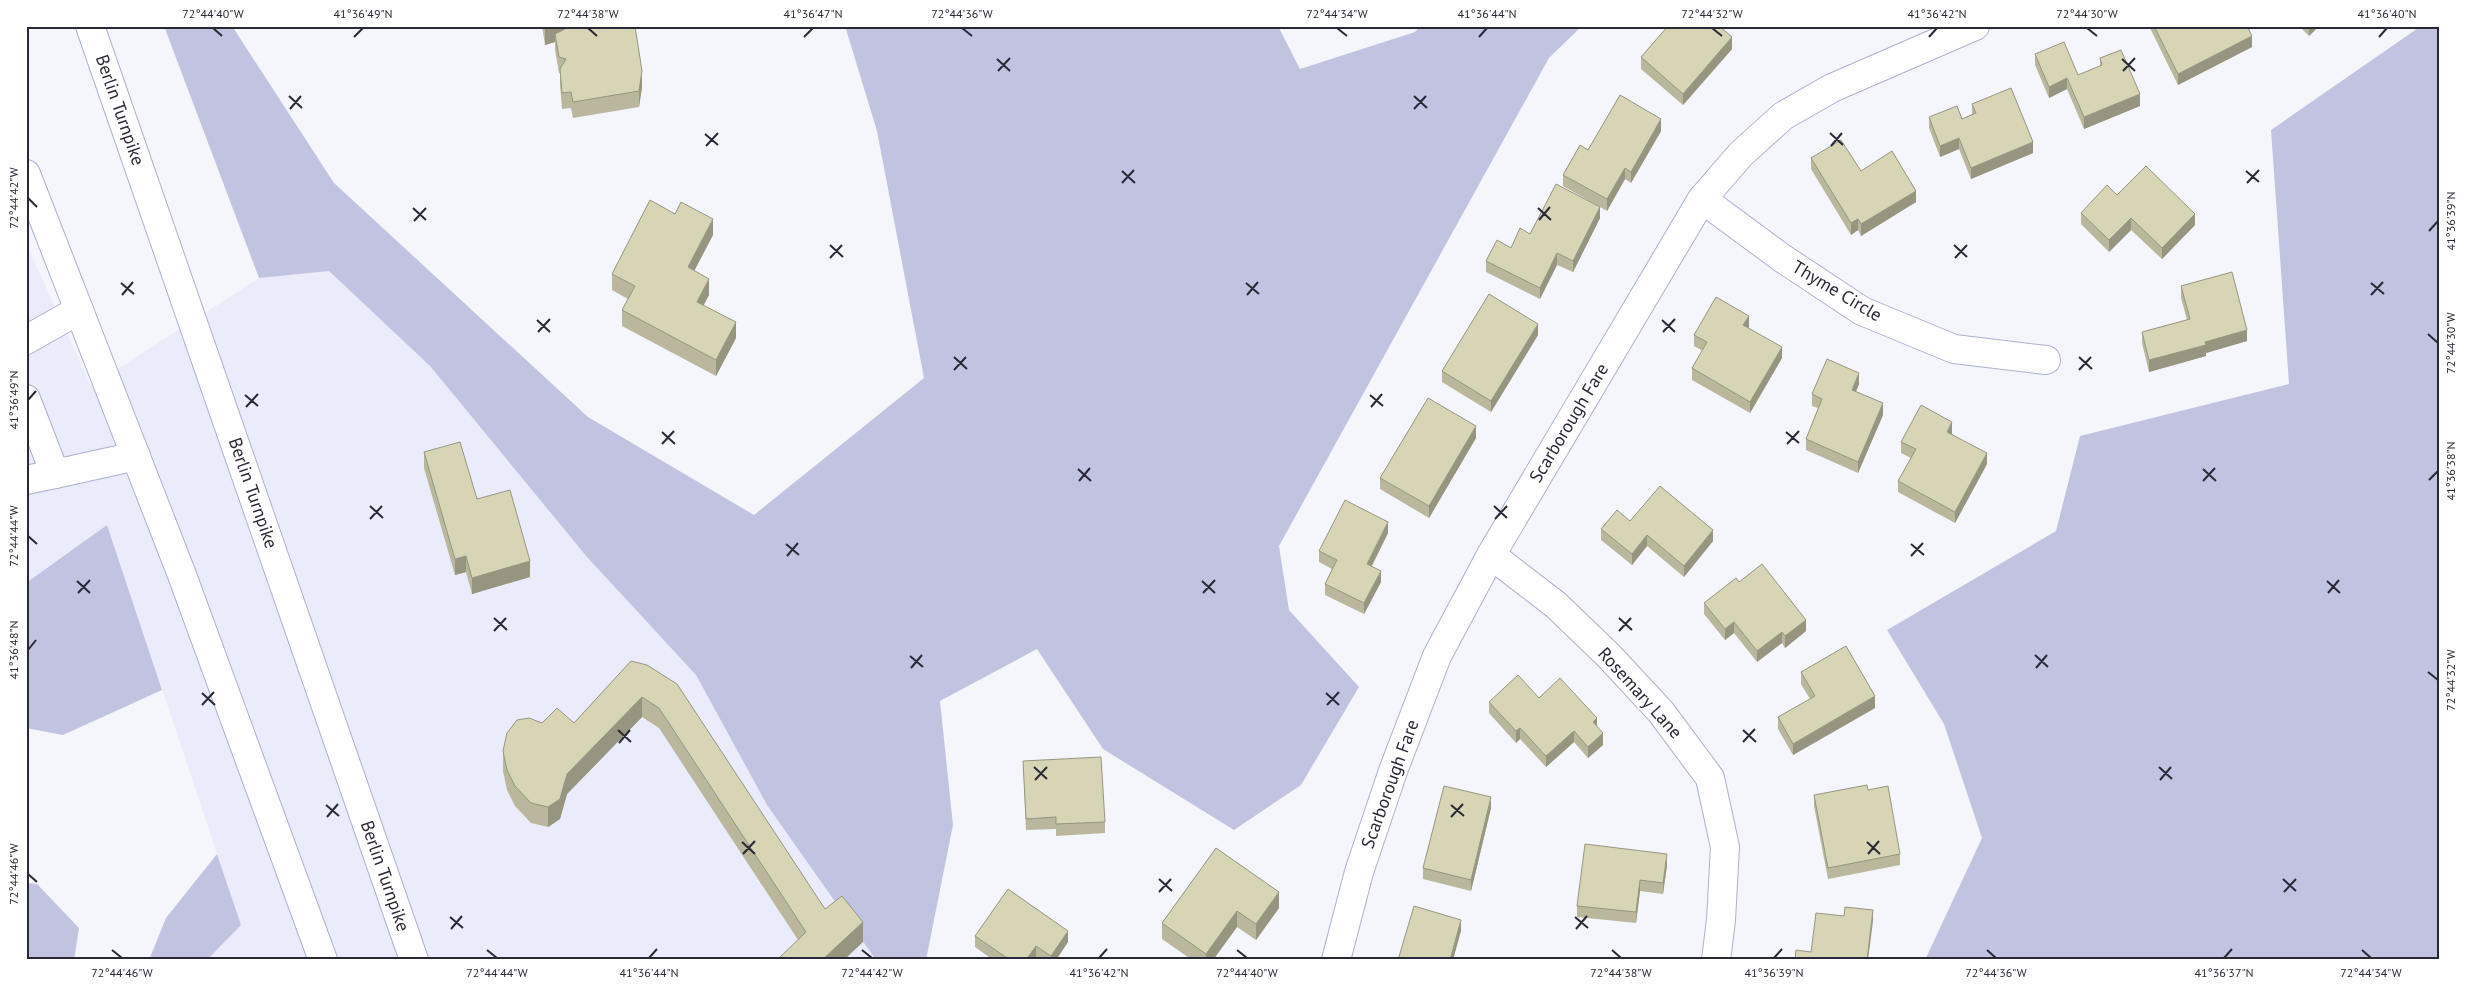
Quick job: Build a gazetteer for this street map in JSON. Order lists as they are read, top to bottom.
{
  "streets": {
    "main road": [
      "Berlin Turnpike",
      "Thyme Circle",
      "Scarborough Fare",
      "Rosemary Lane"
    ]
  },
  "crossings": [
    ["Thyme Circle", "Scarborough Fare"],
    ["Scarborough Fare", "Rosemary Lane"]
  ],
  "coordinates": [
    "72°44'40\"W",
    "41°36'49\"N",
    "72°44'38\"W",
    "41°36'47\"N",
    "72°44'36\"W",
    "72°44'34\"W",
    "41°36'44\"N",
    "72°44'32\"W",
    "41°36'42\"N",
    "72°44'30\"W",
    "41°36'40\"N",
    "72°44'42\"W",
    "41°36'39\"N",
    "41°36'38\"N",
    "72°44'44\"W",
    "41°36'48\"N",
    "72°44'46\"W",
    "41°36'37\"N"
  ]
}
